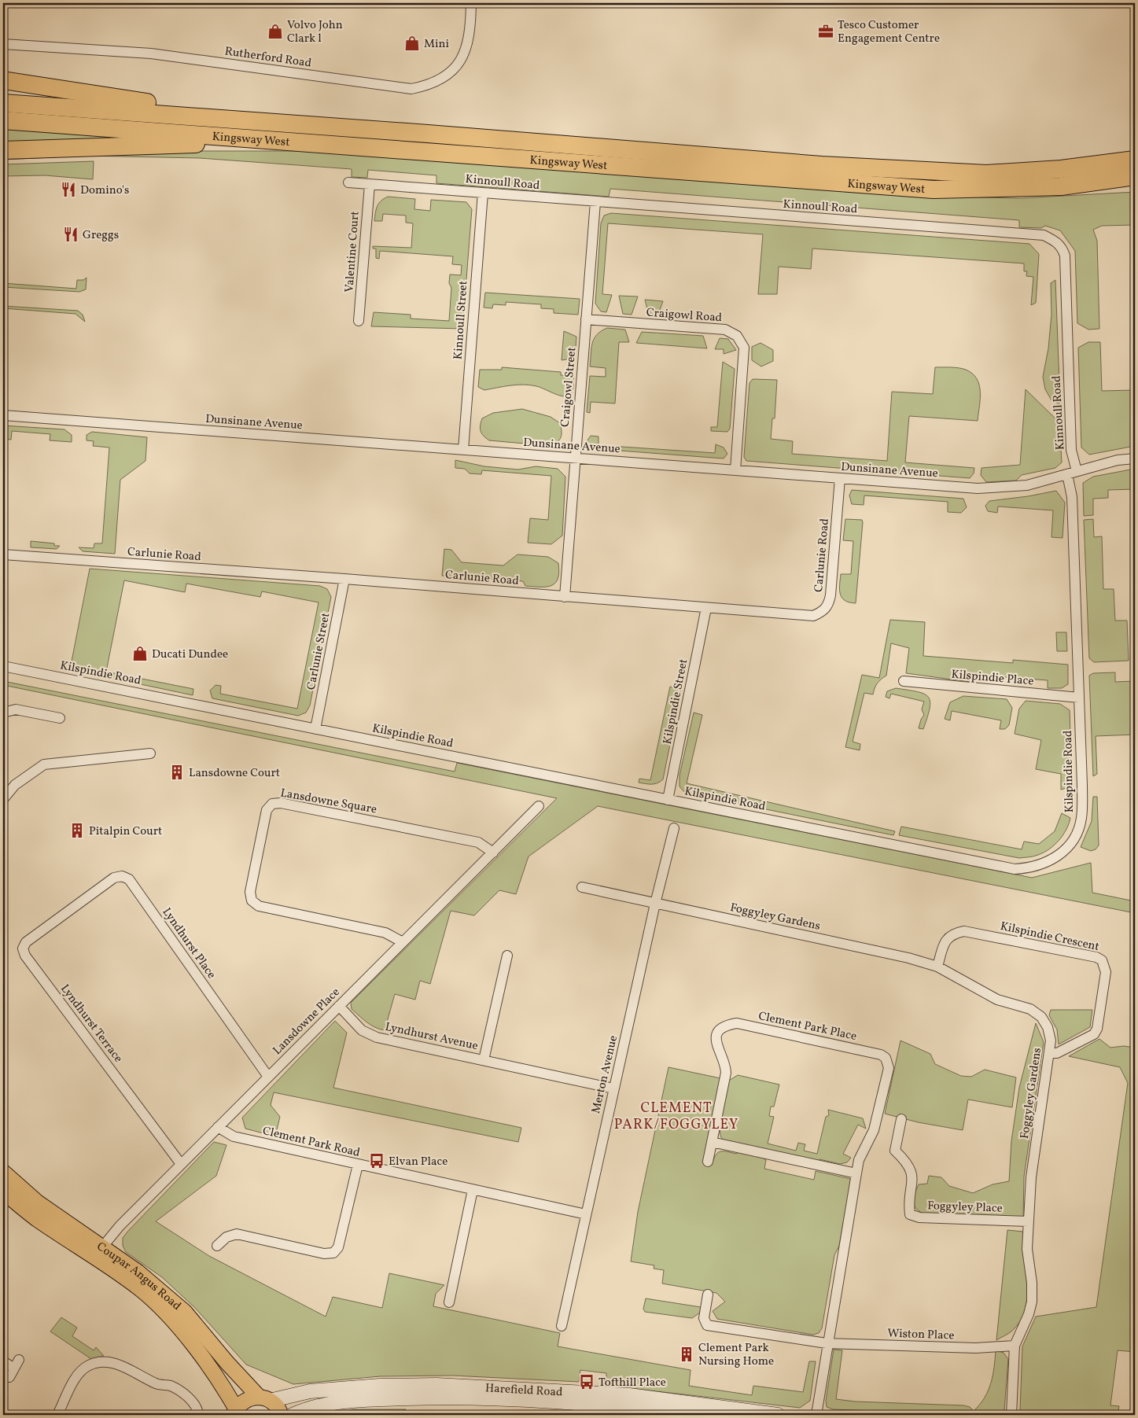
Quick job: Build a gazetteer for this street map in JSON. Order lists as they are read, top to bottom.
{
  "streets": {
    "highway": ["Kingsway West"],
    "main road": ["Coupar Angus Road"],
    "street": [
      "Rutherford Road",
      "Kinnoull Road",
      "Valentine Court",
      "Craigowl Road",
      "Kinnoull Street",
      "Craigowl Street",
      "Dunsinane Avenue",
      "Carlunie Road",
      "Carlunie Street",
      "Kilspindie Road",
      "Kilspindie Place",
      "Kilspindie Street",
      "Lansdowne Square",
      "Foggyley Gardens",
      "Kilspindie Crescent",
      "Lyndhurst Place",
      "Lansdowne Place",
      "Lyndhurst Terrace",
      "Clement Park Place",
      "Lyndhurst Avenue",
      "Merton Avenue",
      "Clement Park Road",
      "Foggyley Place",
      "Wiston Place",
      "Harefield Road"
    ]
  },
  "crossings": [
    ["Kinnoull Road", "Valentine Court"],
    ["Kinnoull Road", "Kinnoull Street"],
    ["Kinnoull Road", "Craigowl Street"],
    ["Kinnoull Road", "Dunsinane Avenue"],
    ["Kinnoull Road", "Kilspindie Road"],
    ["Craigowl Road", "Craigowl Street"],
    ["Craigowl Road", "Dunsinane Avenue"],
    ["Kinnoull Street", "Dunsinane Avenue"],
    ["Craigowl Street", "Dunsinane Avenue"],
    ["Craigowl Street", "Carlunie Road"],
    ["Dunsinane Avenue", "Carlunie Road"],
    ["Dunsinane Avenue", "Kilspindie Road"],
    ["Carlunie Road", "Carlunie Street"],
    ["Carlunie Road", "Kilspindie Street"],
    ["Carlunie Street", "Kilspindie Road"],
    ["Kilspindie Road", "Kilspindie Place"],
    ["Kilspindie Road", "Kilspindie Street"],
    ["Lansdowne Square", "Lansdowne Place"],
    ["Foggyley Gardens", "Kilspindie Crescent"],
    ["Foggyley Gardens", "Merton Avenue"],
    ["Foggyley Gardens", "Foggyley Place"],
    ["Foggyley Gardens", "Wiston Place"],
    ["Lyndhurst Place", "Lansdowne Place"],
    ["Lyndhurst Place", "Lyndhurst Terrace"],
    ["Lansdowne Place", "Lyndhurst Terrace"],
    ["Lansdowne Place", "Lyndhurst Avenue"],
    ["Lansdowne Place", "Clement Park Road"],
    ["Lansdowne Place", "Coupar Angus Road"],
    ["Clement Park Place", "Wiston Place"],
    ["Lyndhurst Avenue", "Merton Avenue"],
    ["Merton Avenue", "Clement Park Road"],
    ["Coupar Angus Road", "Harefield Road"]
  ],
  "districts": ["CLEMENT PARK/FOGGYLEY"],
  "places": {
    "shop": ["Volvo John Clark l", "Mini", "Ducati Dundee"],
    "office": ["Tesco Customer Engagement Centre"],
    "restaurant": ["Domino's", "Greggs"],
    "building": ["Lansdowne Court", "Pitalpin Court", "Clement Park Nursing Home"],
    "bus stop": ["Elvan Place", "Tofthill Place"]
  }
}
